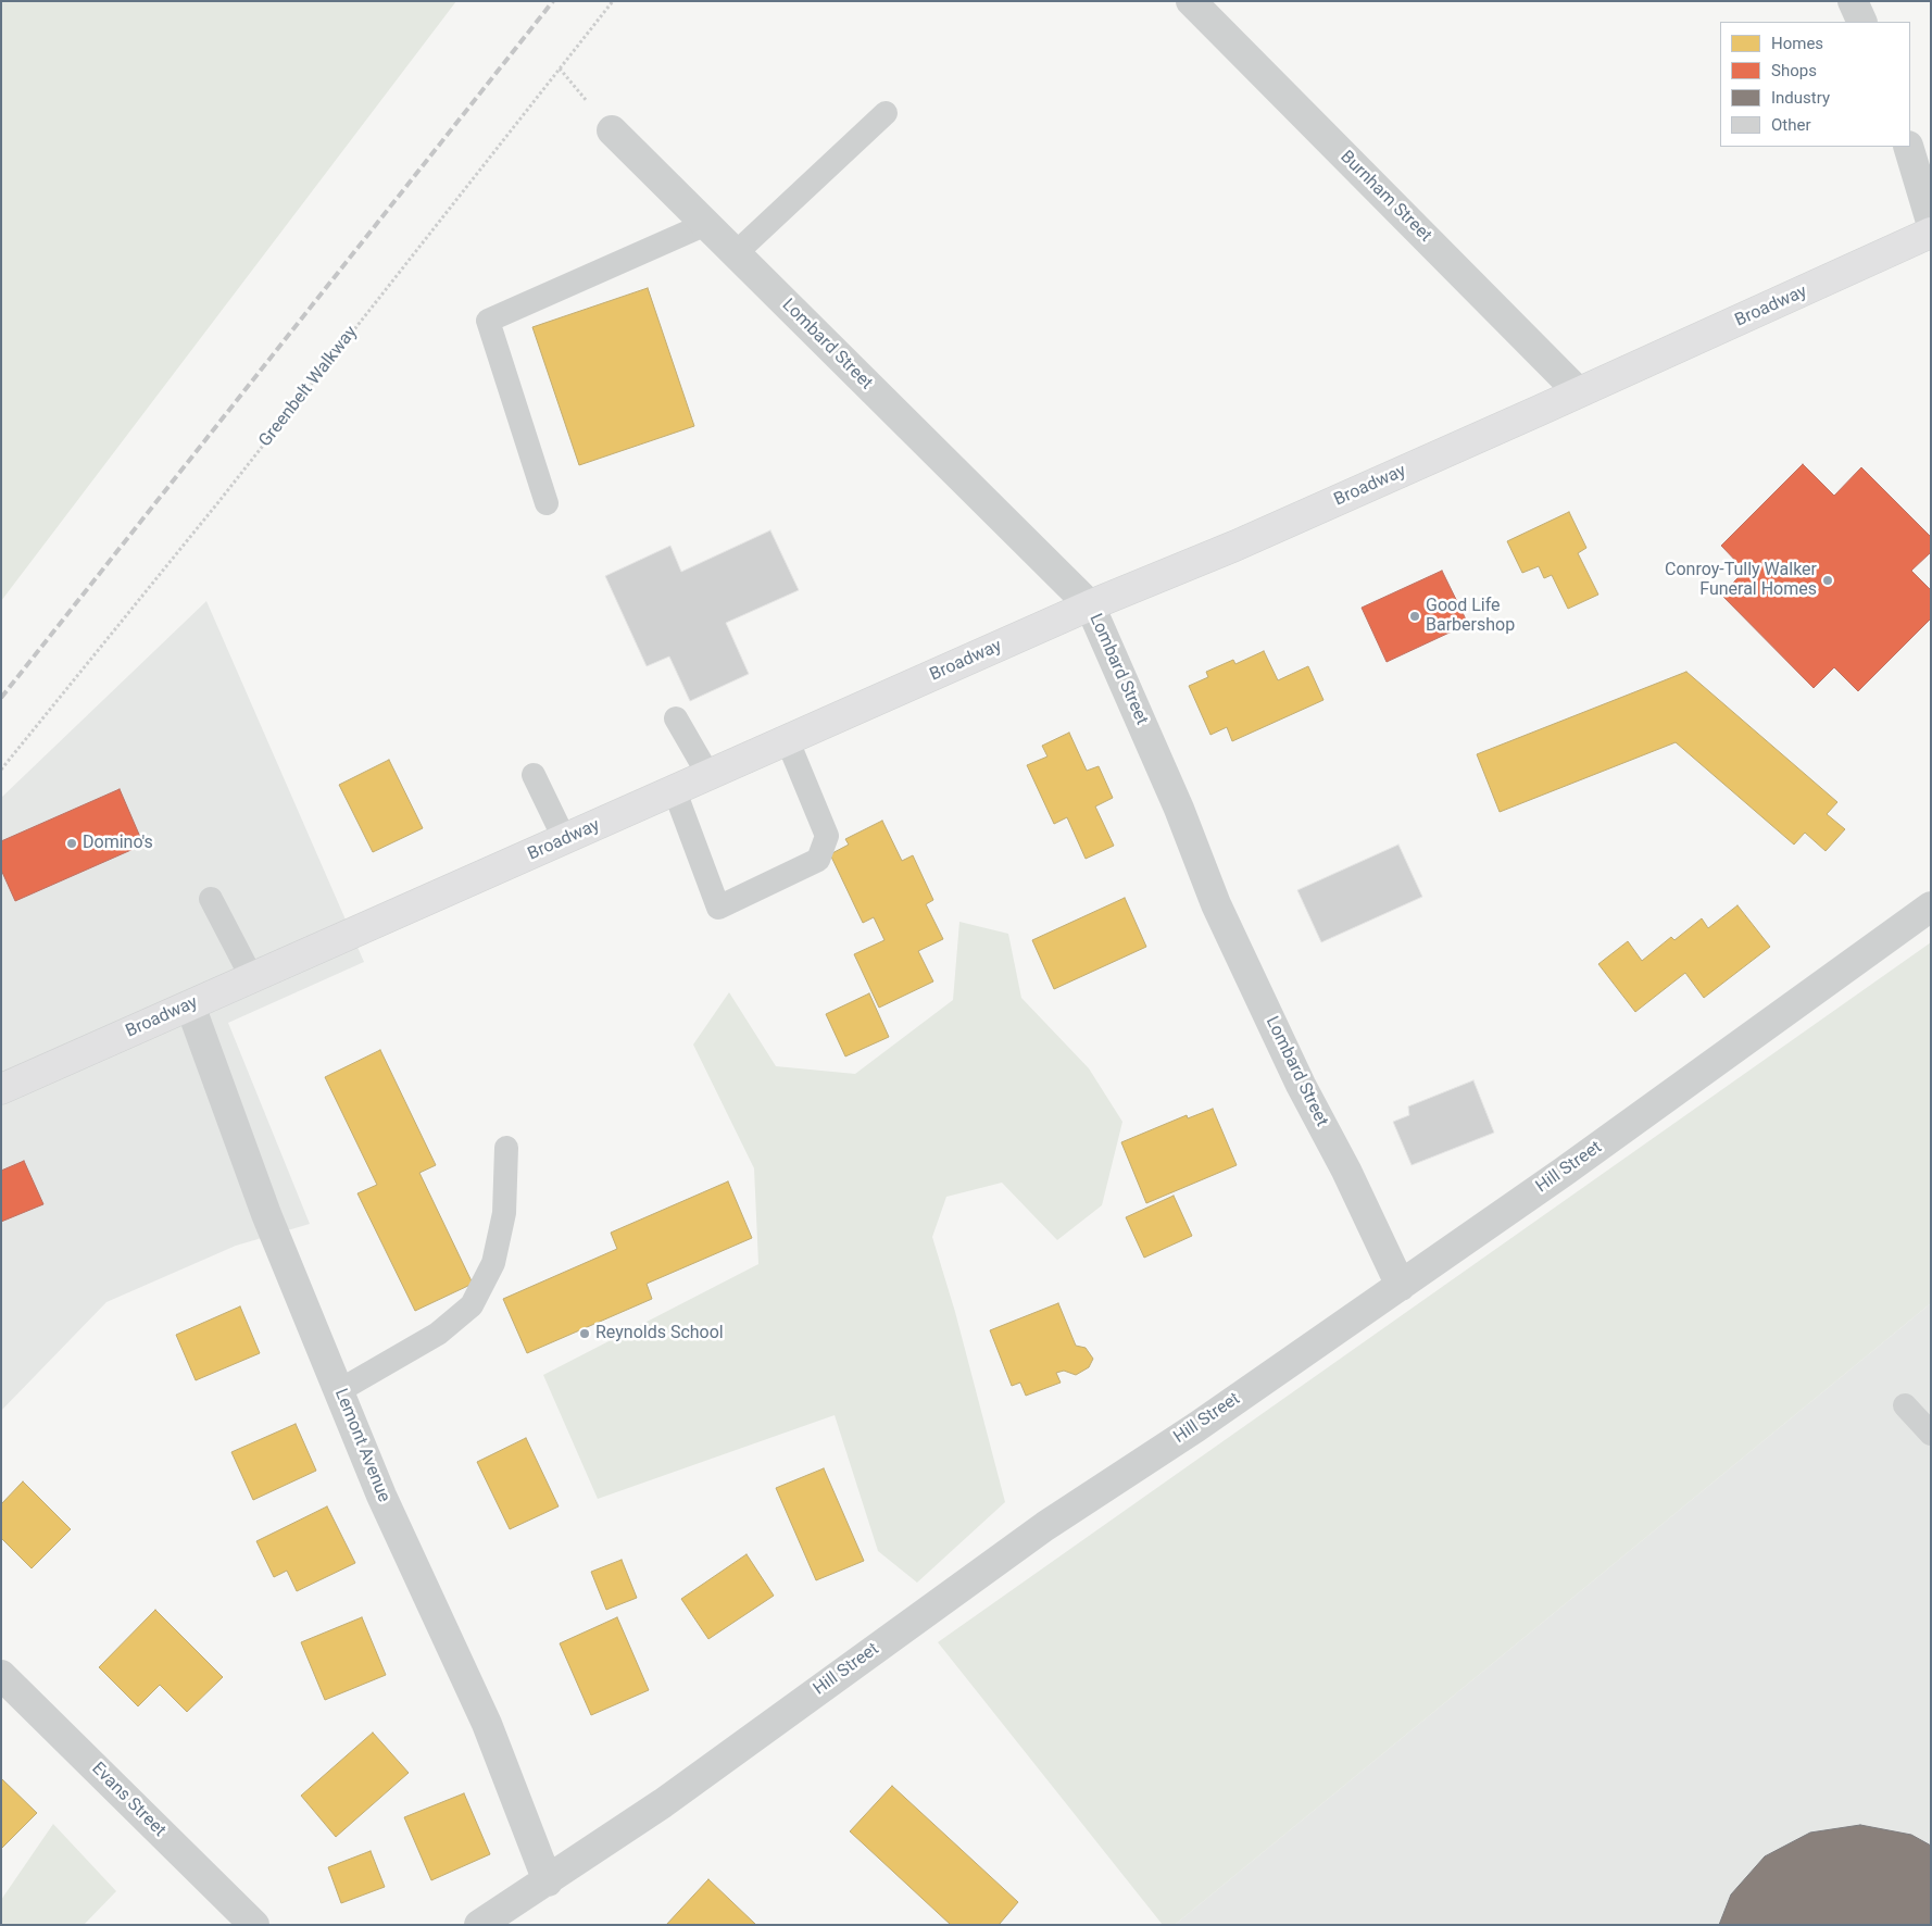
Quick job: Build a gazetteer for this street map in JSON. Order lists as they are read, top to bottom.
{
  "streets": {
    "main road": ["Broadway"],
    "street": [
      "Burnham Street",
      "Lombard Street",
      "Hill Street",
      "Lemont Avenue",
      "Evans Street"
    ],
    "path": ["Greenbelt Walkway"]
  },
  "crossings": [
    ["Burnham Street", "Broadway"],
    ["Broadway", "Lombard Street"],
    ["Broadway", "Lemont Avenue"],
    ["Lombard Street", "Hill Street"],
    ["Hill Street", "Lemont Avenue"]
  ],
  "places": [
    "Conroy-Tully Walker Funeral Homes",
    "Good Life Barbershop",
    "Domino's",
    "Reynolds School"
  ],
  "legend": [
    "Homes",
    "Shops",
    "Industry",
    "Other"
  ]
}
